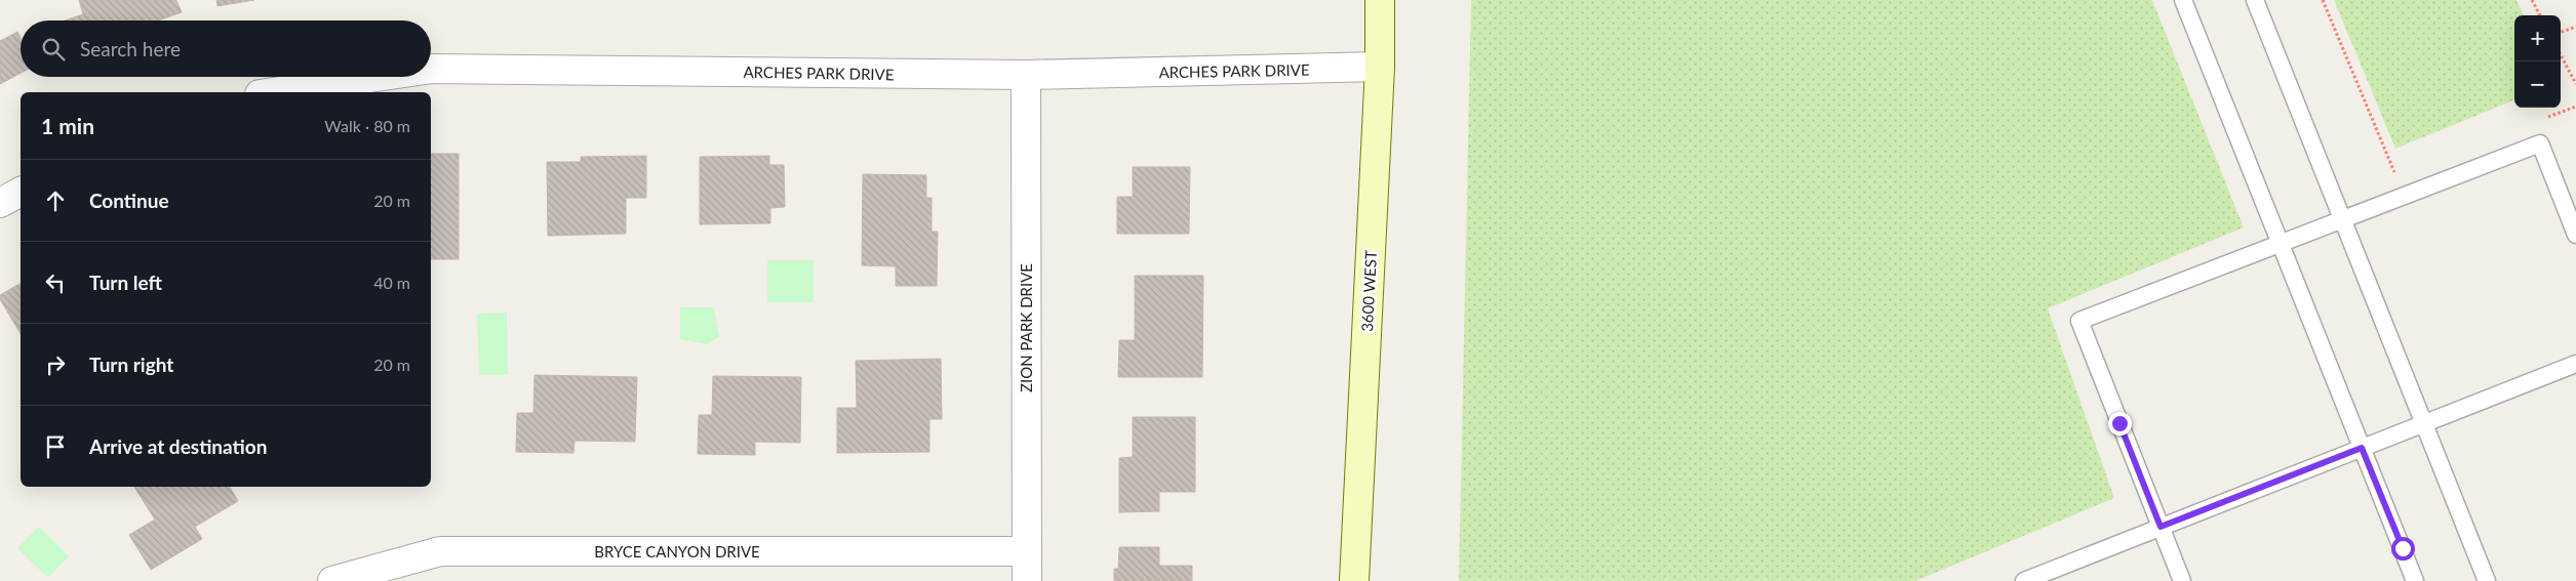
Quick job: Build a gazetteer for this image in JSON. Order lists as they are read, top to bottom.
{
  "streets": {
    "main road": ["3600 WEST"],
    "street": ["ARCHES PARK DRIVE", "ZION PARK DRIVE", "BRYCE CANYON DRIVE"]
  },
  "crossings": [
    ["ARCHES PARK DRIVE", "3600 WEST"],
    ["ARCHES PARK DRIVE", "ZION PARK DRIVE"],
    ["ZION PARK DRIVE", "BRYCE CANYON DRIVE"]
  ],
  "page": {
    "map_buttons": ["+", "−"],
    "search": "Search here",
    "heading": ["1 min", "Walk · 80 m"],
    "list": [
      ["Continue", "20 m"],
      ["Turn left", "40 m"],
      ["Turn right", "20 m"],
      "Arrive at destination"
    ]
  }
}
